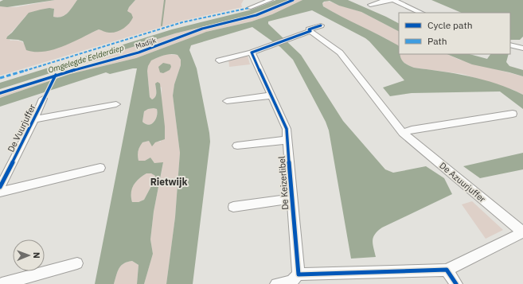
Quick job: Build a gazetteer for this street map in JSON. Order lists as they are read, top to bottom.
{
  "streets": {
    "street": ["De Vuurjuffer", "De Azuurjuffer", "De Keizerlibel"],
    "cycle path": ["Madijk"]
  },
  "districts": ["Rietwijk"],
  "water": ["Omgelegde Eelderdiep"],
  "legend": ["Cycle path", "Path"],
  "north": "right"
}
